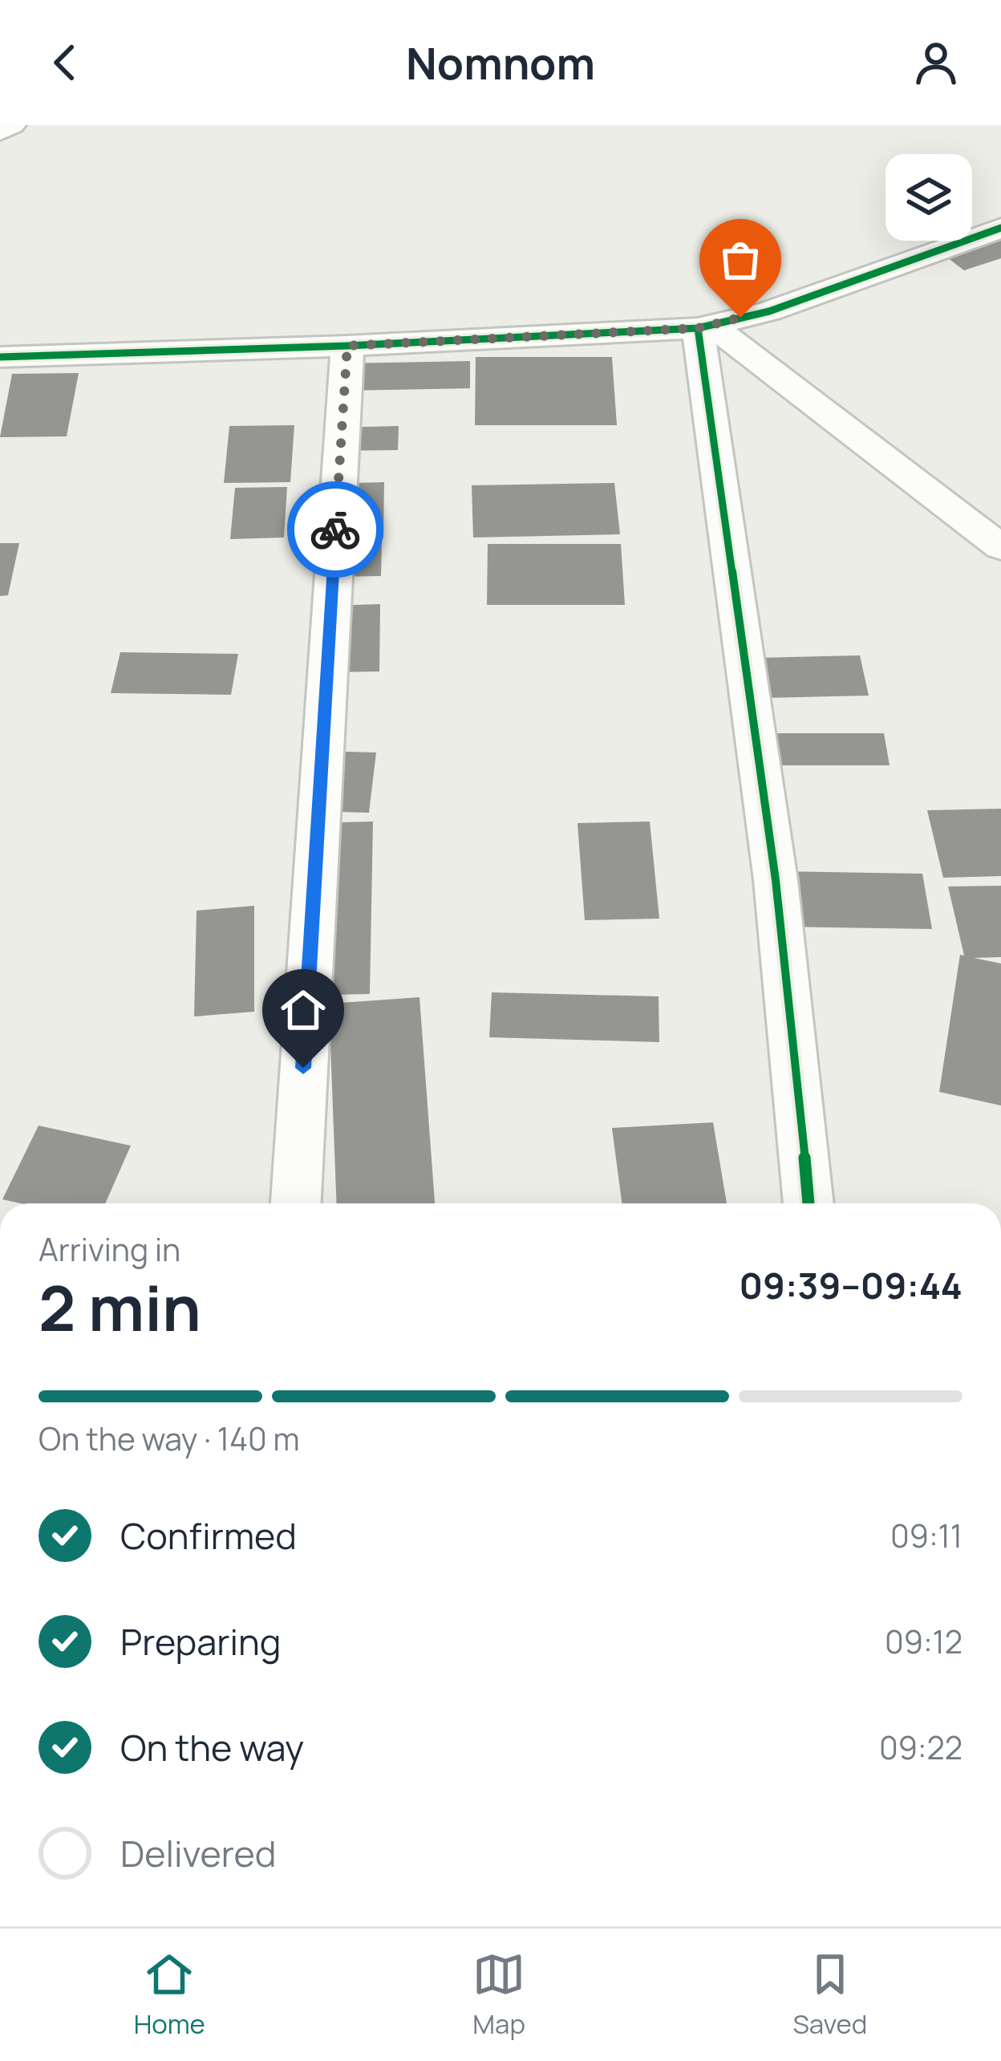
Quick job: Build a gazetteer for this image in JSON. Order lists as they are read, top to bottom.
{
  "page": {
    "header": "Nomnom",
    "heading": ["2 min", "Arriving in", "09:39–09:44"],
    "bar": "On the way · 140 m",
    "list": [
      ["Confirmed", "09:11"],
      ["Preparing", "09:12"],
      ["On the way", "09:22"],
      "Delivered"
    ],
    "tabs": ["Home", "Map", "Saved"]
  }
}
